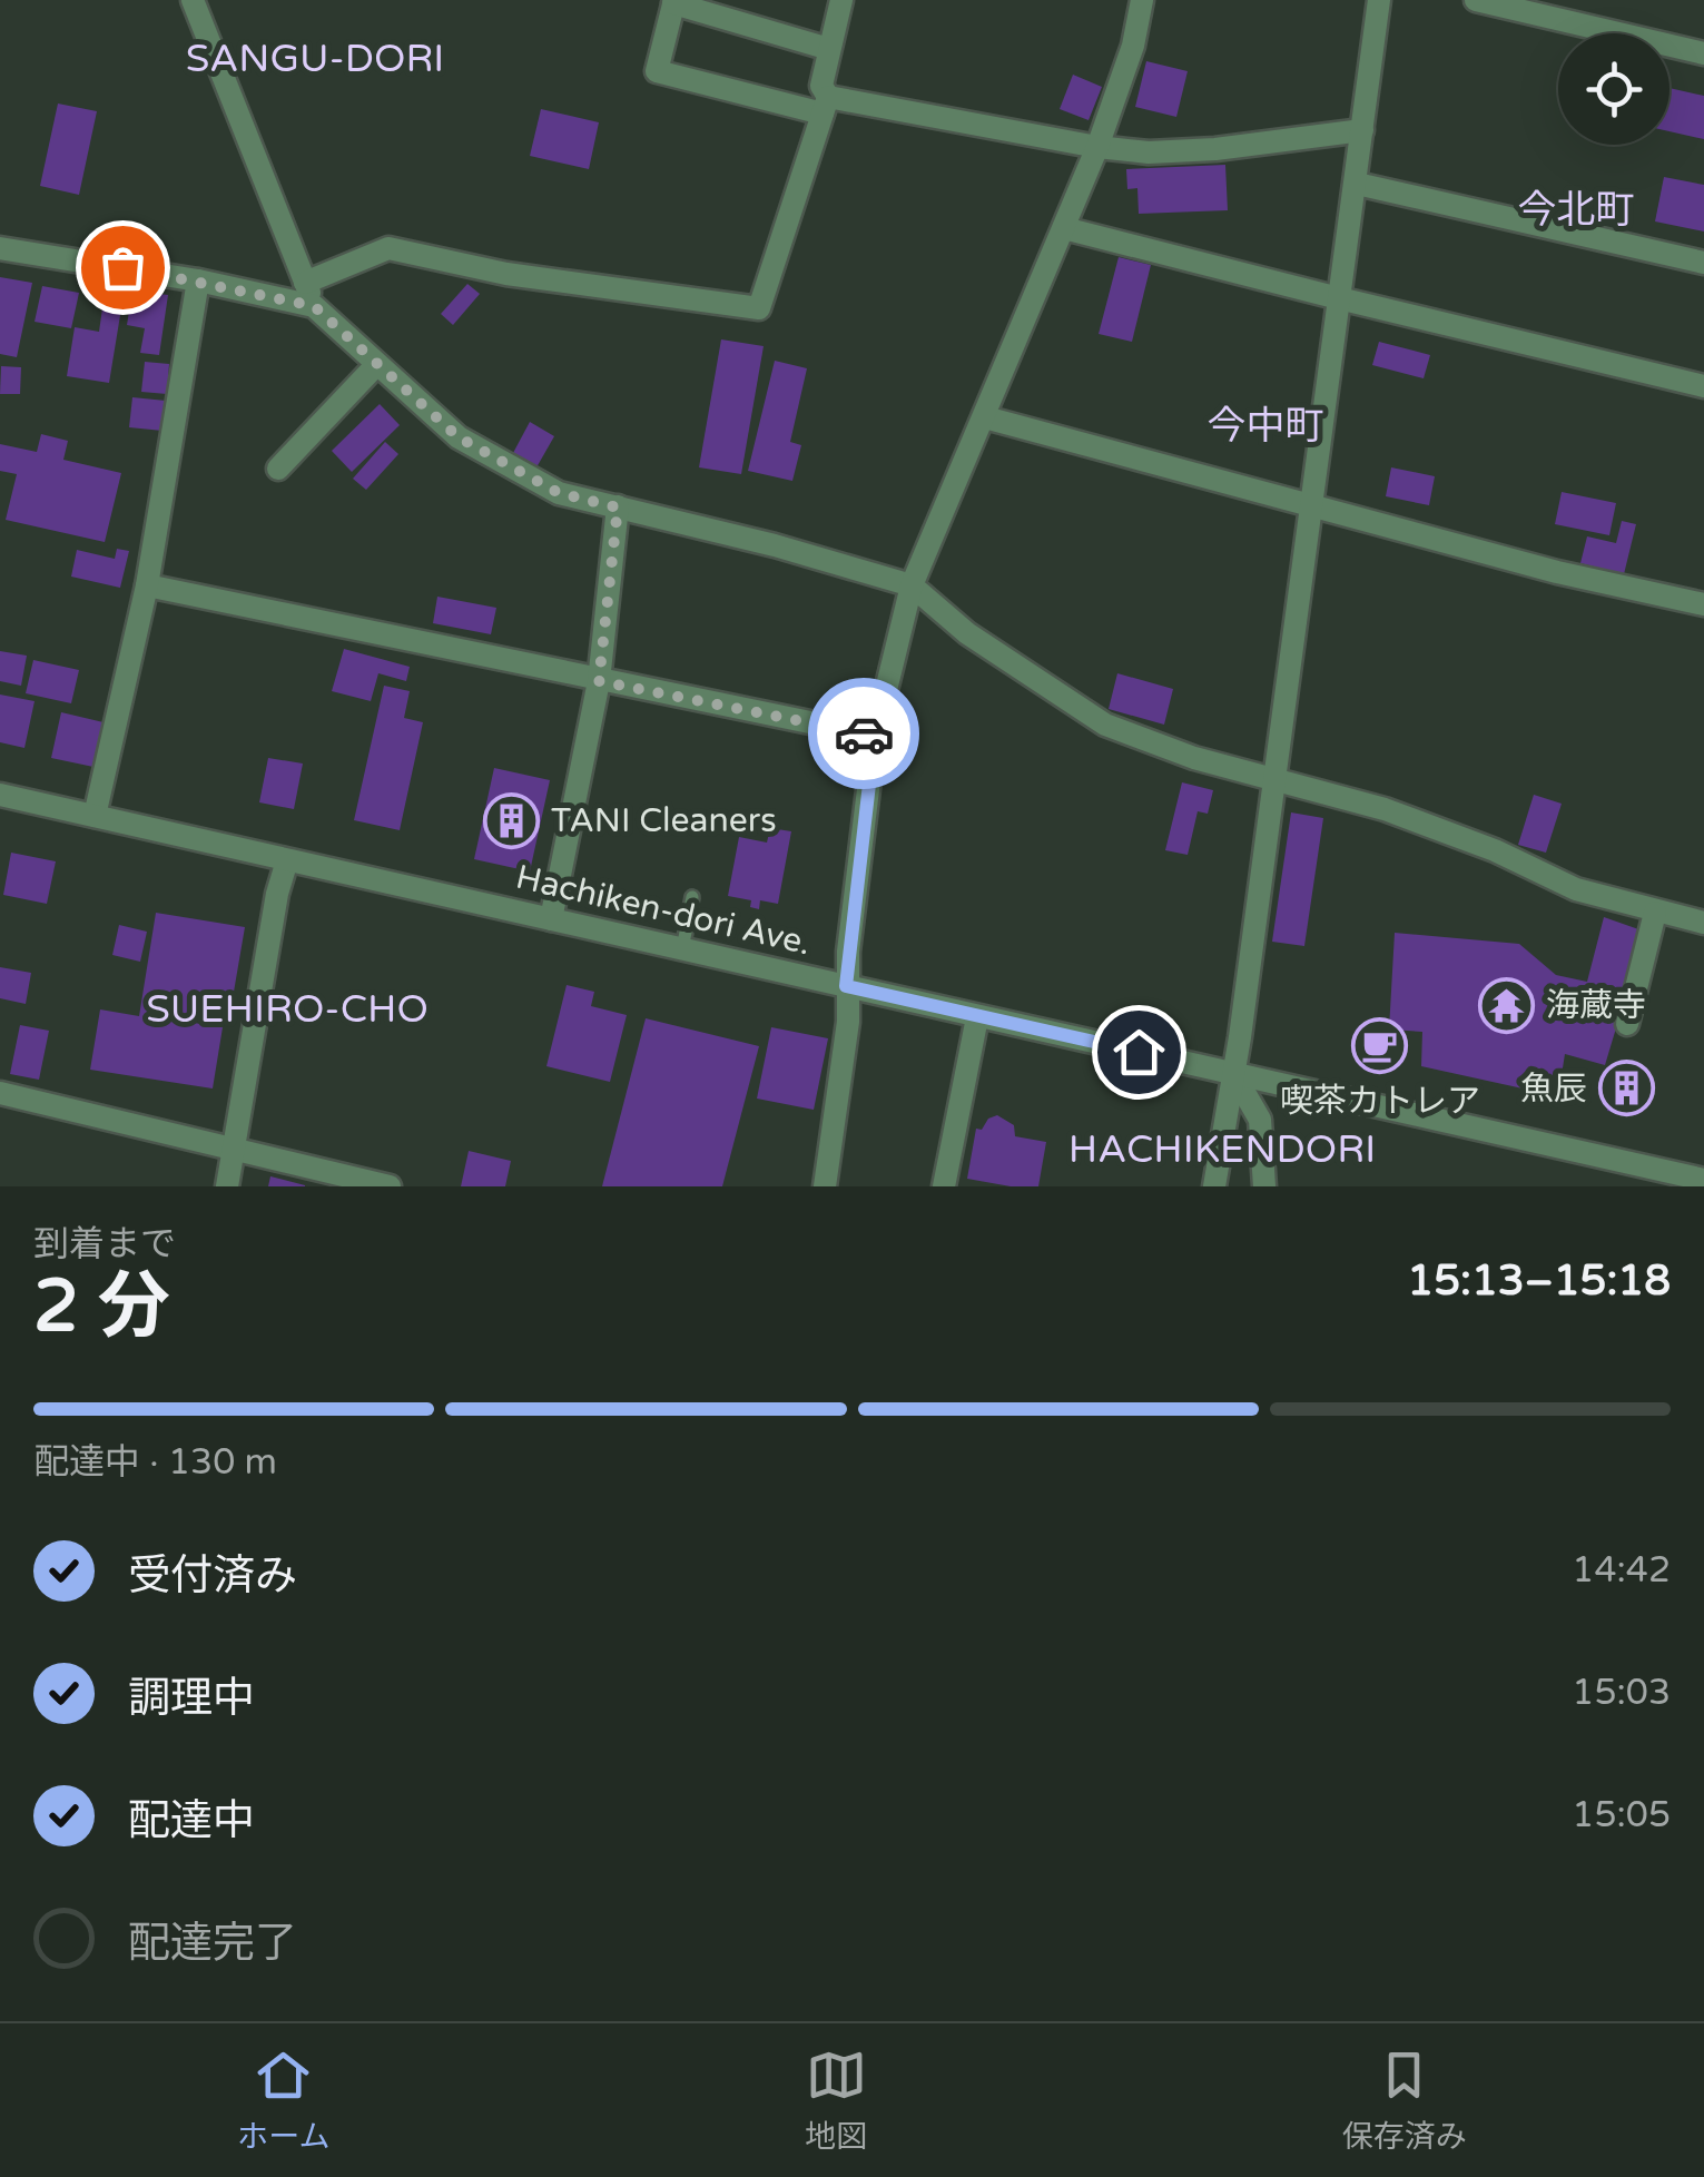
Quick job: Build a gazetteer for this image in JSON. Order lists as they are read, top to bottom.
{
  "streets": {
    "street": ["Hachiken-dori Ave."]
  },
  "districts": [
    "SANGU-DORI",
    "今北町",
    "今中町",
    "SUEHIRO-CHO",
    "HACHIKENDORI"
  ],
  "places": {
    "building": ["TANI Cleaners", "魚辰"],
    "temple": ["海蔵寺"],
    "cafe": ["喫茶カトレア"]
  },
  "page": {
    "heading": ["2 分", "到着まで", "15:13–15:18"],
    "bar": "配達中 · 130 m",
    "list": [
      ["受付済み", "14:42"],
      ["調理中", "15:03"],
      ["配達中", "15:05"],
      "配達完了"
    ],
    "tabs": ["ホーム", "地図", "保存済み"]
  }
}
